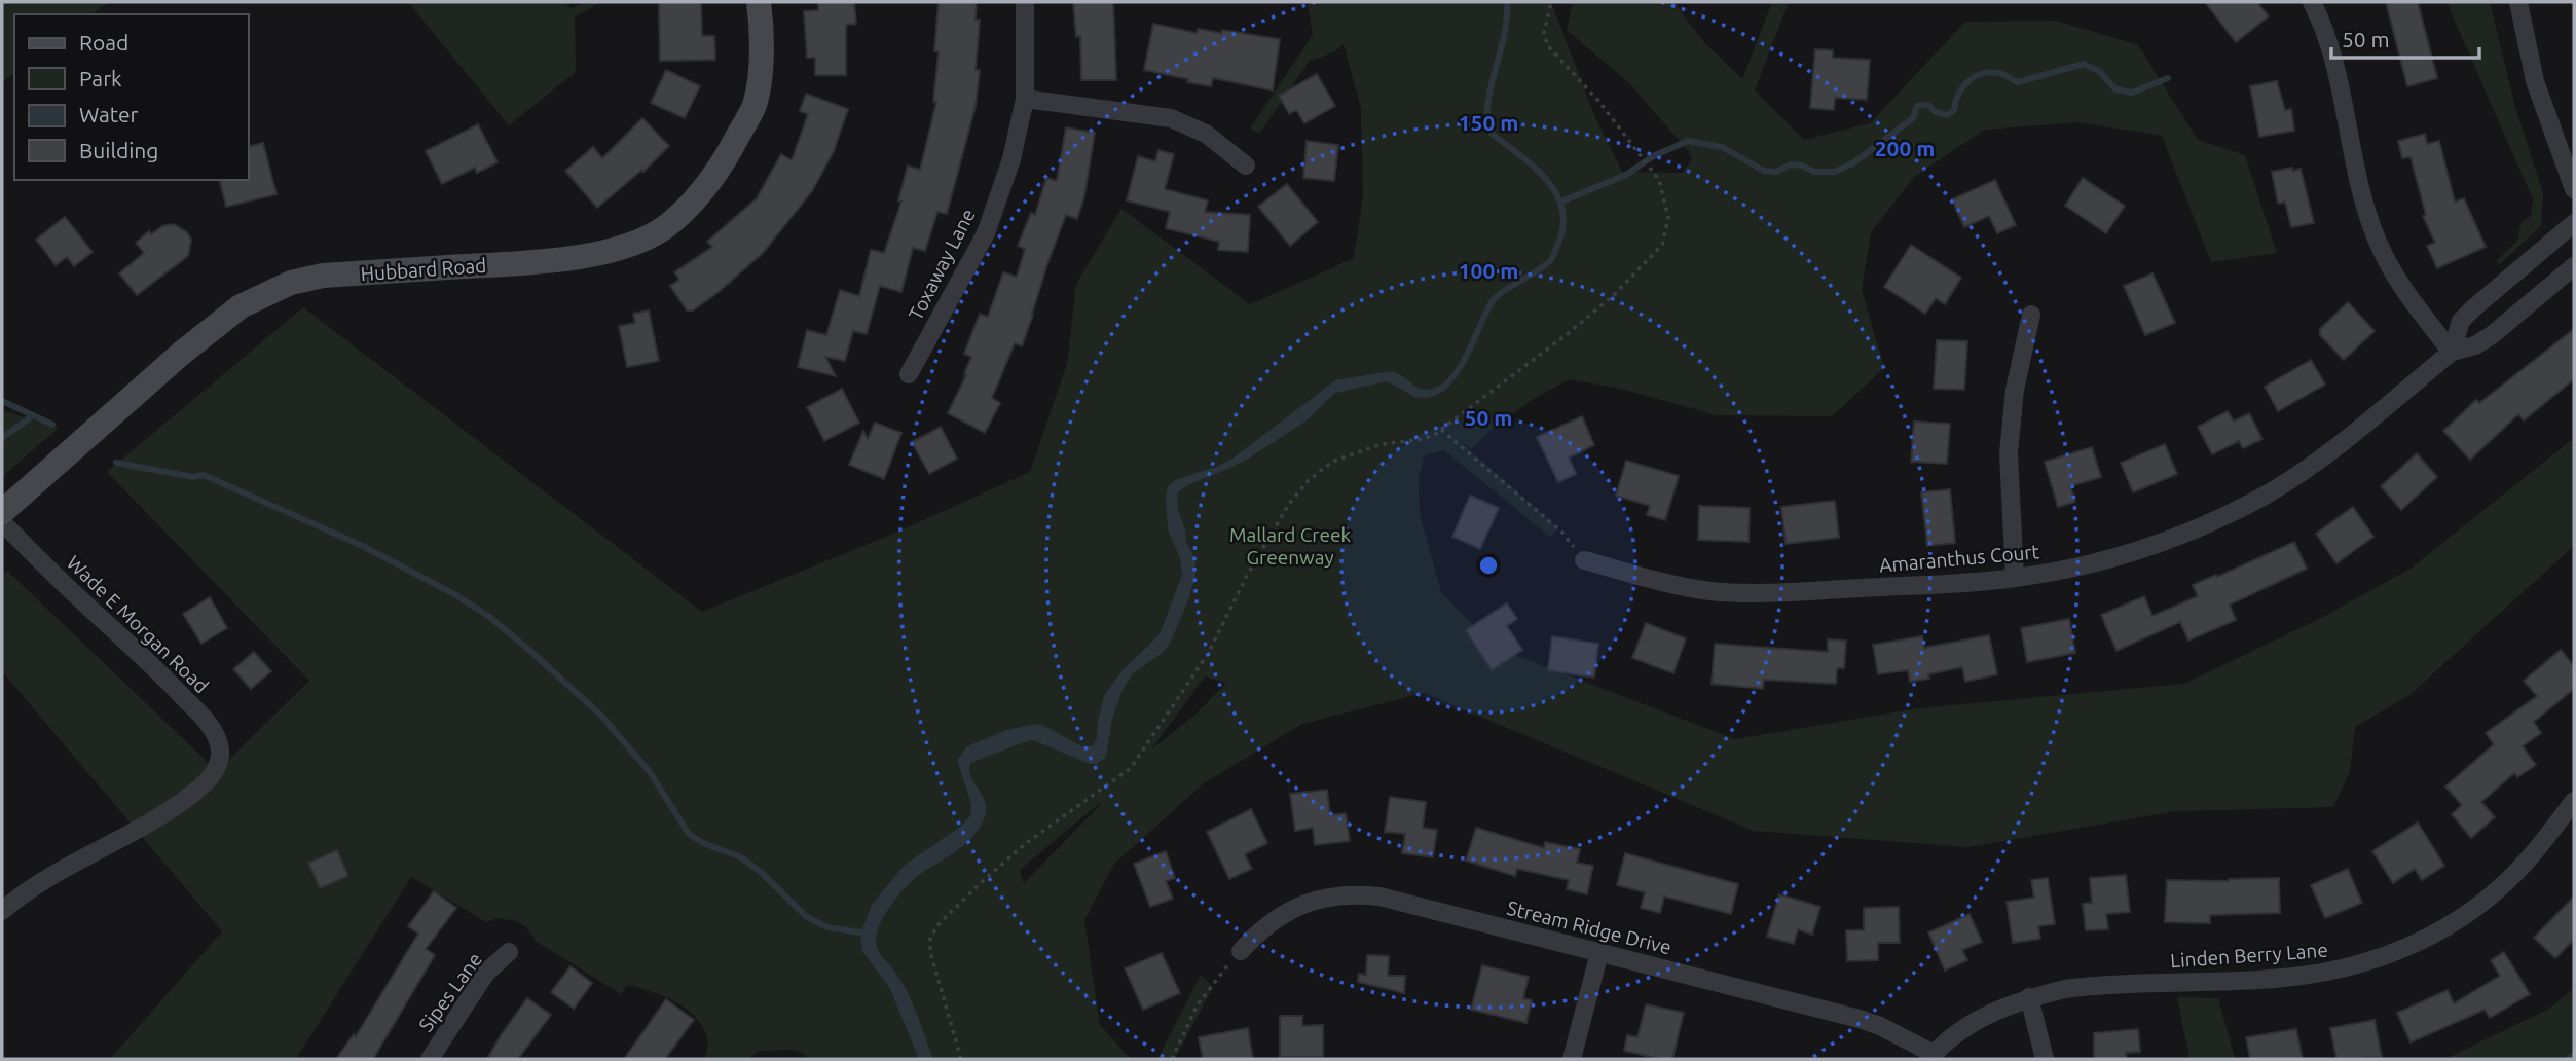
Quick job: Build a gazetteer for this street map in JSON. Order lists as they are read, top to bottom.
{
  "streets": {
    "main road": ["Hubbard Road"],
    "street": [
      "Toxaway Lane",
      "Amaranthus Court",
      "Wade E Morgan Road",
      "Stream Ridge Drive",
      "Linden Berry Lane",
      "Sipes Lane"
    ]
  },
  "crossings": [
    ["Stream Ridge Drive", "Linden Berry Lane"]
  ],
  "parks": ["Mallard Creek Greenway"],
  "legend": [
    "Road",
    "Park",
    "Water",
    "Building"
  ],
  "scale_bar": "50 m",
  "rings": [
    "150 m",
    "200 m",
    "100 m",
    "50 m"
  ]
}
